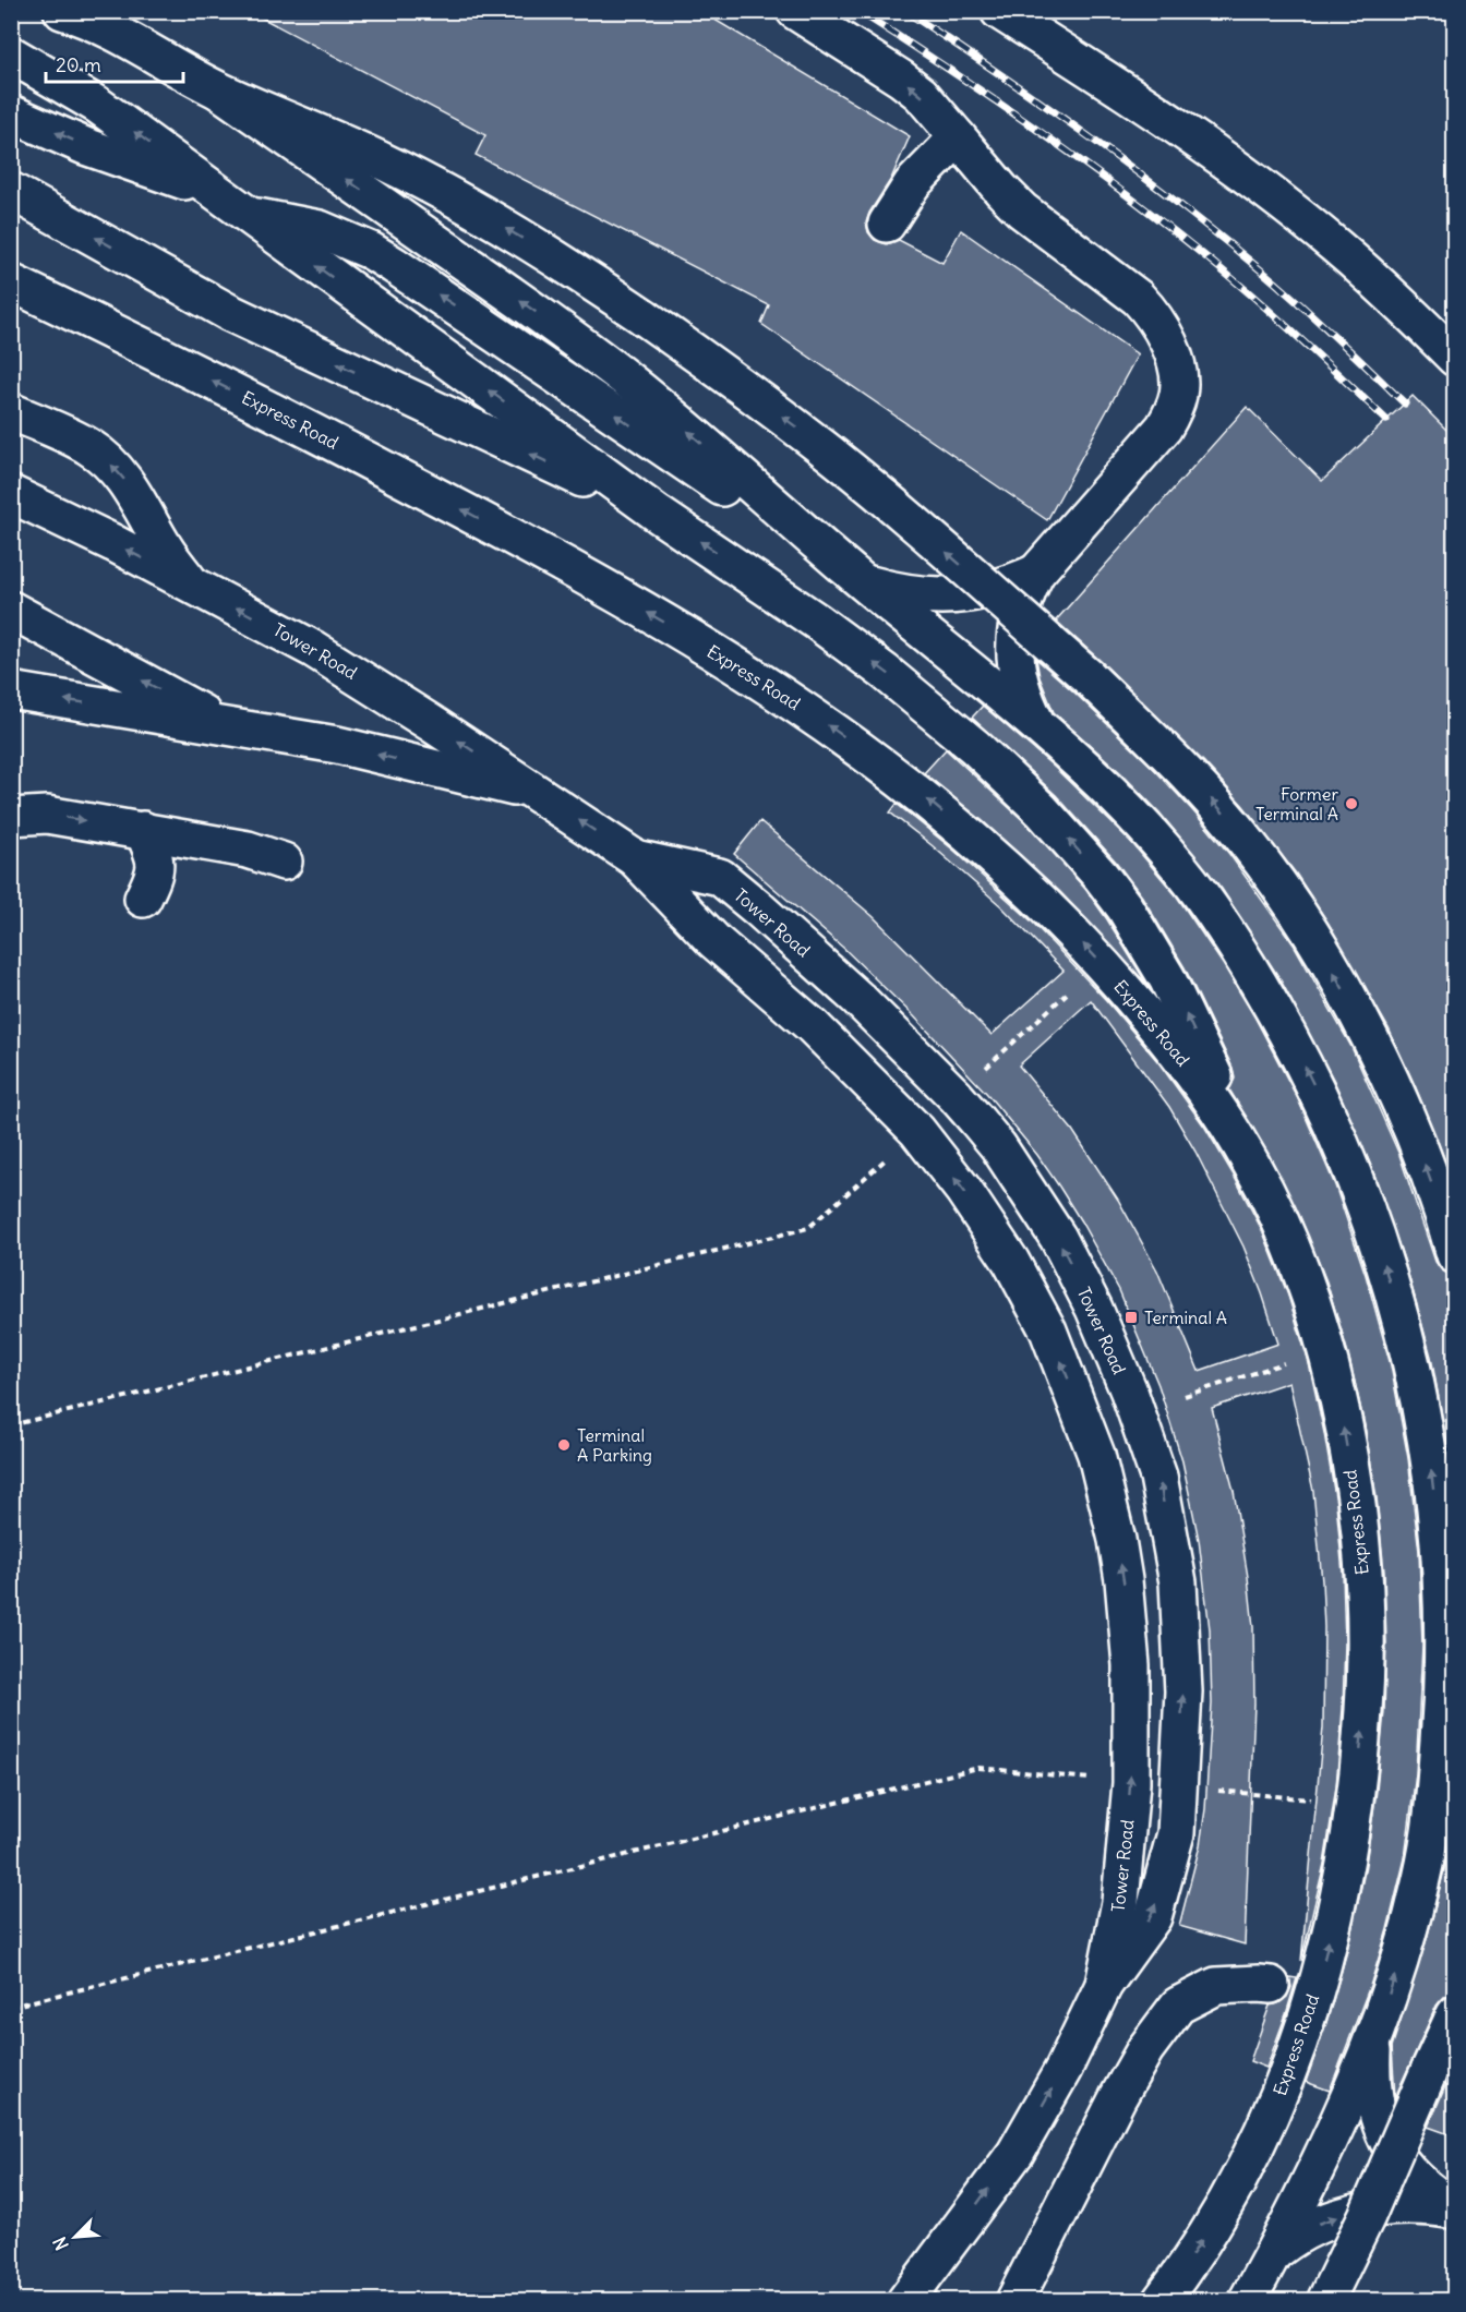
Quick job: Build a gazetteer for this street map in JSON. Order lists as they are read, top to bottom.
{
  "streets": {
    "street": ["Express Road", "Tower Road"]
  },
  "places": {
    "other": ["Former Terminal A", "Terminal A Parking"],
    "transit": ["Terminal A"]
  },
  "scale_bar": "20 m",
  "north": "bottom left"
}
